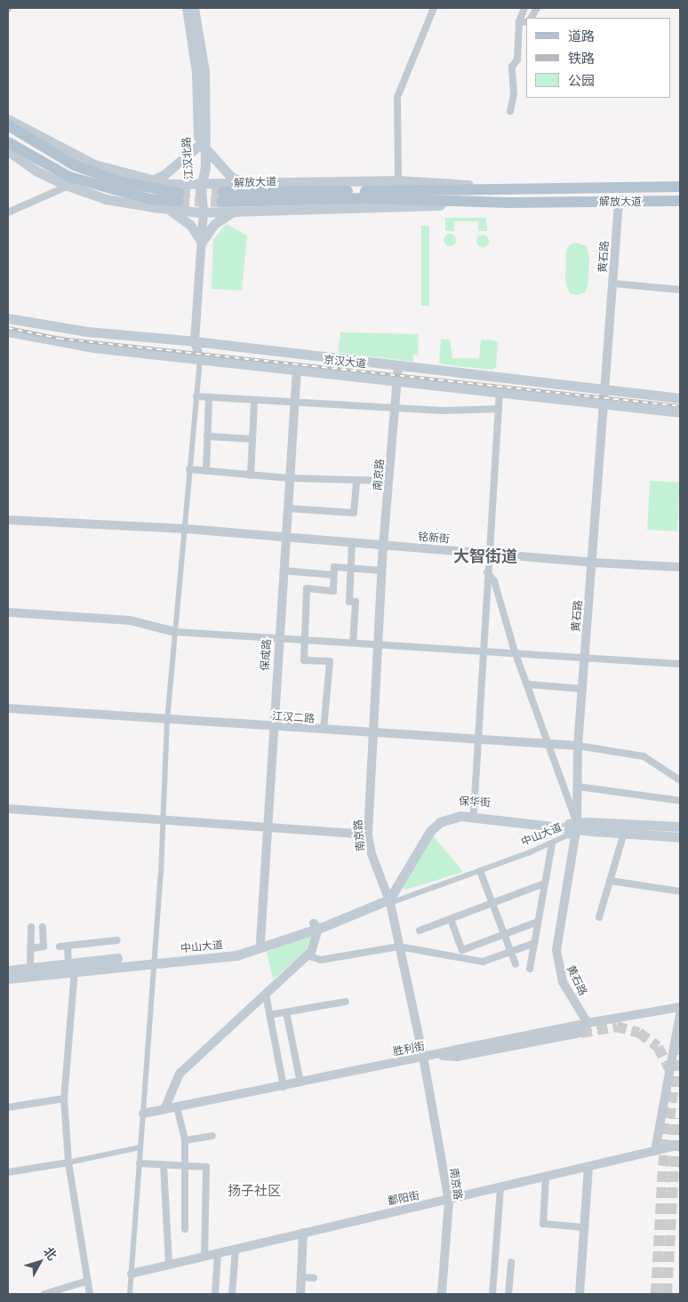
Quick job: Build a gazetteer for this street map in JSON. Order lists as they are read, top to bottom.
{
  "streets": {
    "main road": [
      "江汉北路",
      "解放大道",
      "京汉大道",
      "保华街",
      "中山大道"
    ],
    "street": [
      "黄石路",
      "南京路",
      "铭新街",
      "保成路",
      "江汉二路",
      "胜利街",
      "鄱阳街"
    ]
  },
  "crossings": [
    ["江汉北路", "解放大道"],
    ["解放大道", "黄石路"],
    ["黄石路", "京汉大道"],
    ["黄石路", "铭新街"],
    ["黄石路", "江汉二路"],
    ["黄石路", "保华街"],
    ["黄石路", "中山大道"],
    ["黄石路", "胜利街"],
    ["京汉大道", "南京路"],
    ["京汉大道", "保成路"],
    ["南京路", "铭新街"],
    ["南京路", "江汉二路"],
    ["南京路", "保华街"],
    ["南京路", "中山大道"],
    ["南京路", "胜利街"],
    ["南京路", "鄱阳街"],
    ["铭新街", "保成路"],
    ["保成路", "江汉二路"],
    ["保成路", "中山大道"],
    ["保华街", "中山大道"]
  ],
  "districts": ["大智街道", "扬子社区"],
  "legend": ["道路", "铁路", "公园"],
  "north": "top right"
}
